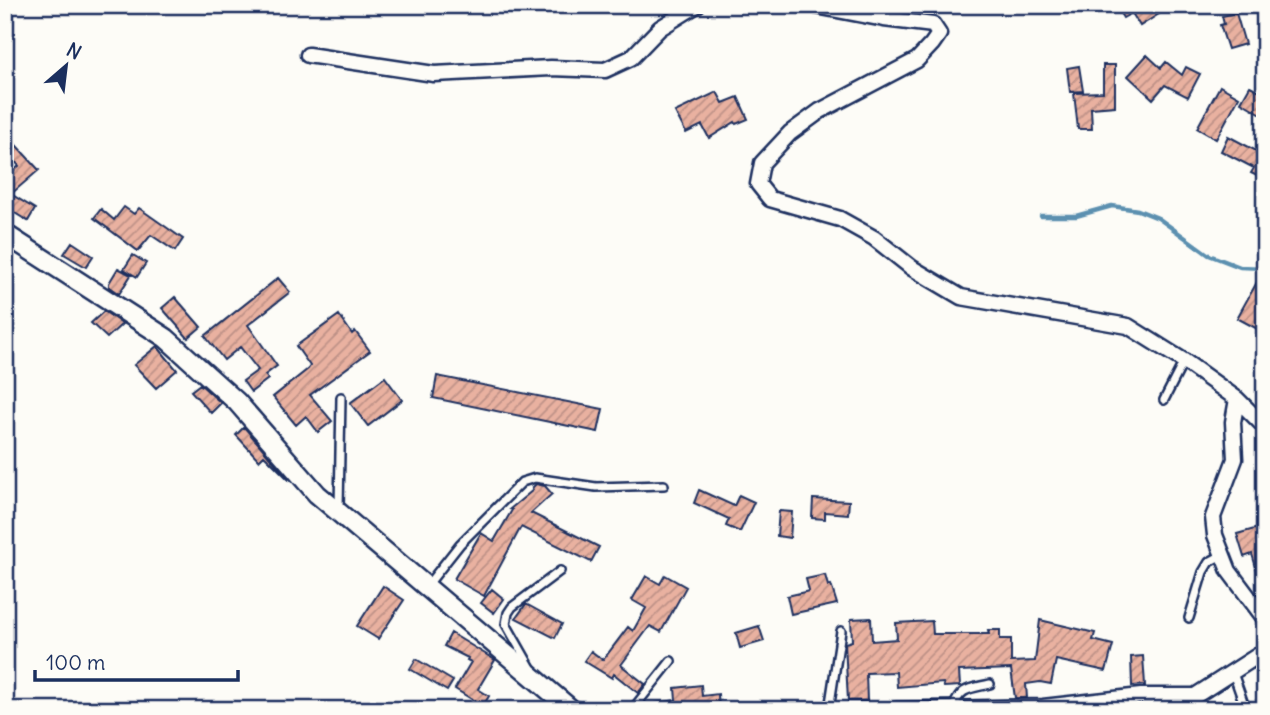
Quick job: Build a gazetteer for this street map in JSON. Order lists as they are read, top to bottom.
{
  "scale_bar": "100 m",
  "north": "top right"
}
